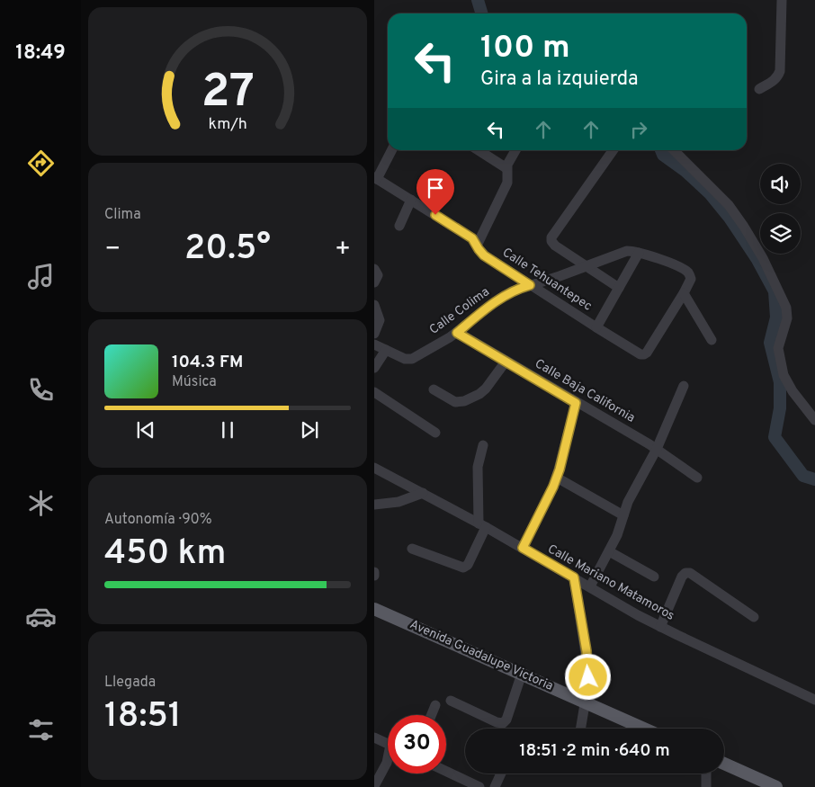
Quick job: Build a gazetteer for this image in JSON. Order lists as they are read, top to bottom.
{
  "streets": {
    "main road": ["Avenida Guadalupe Victoria"],
    "street": [
      "Calle Tehuantepec",
      "Calle Colima",
      "Calle Baja California",
      "Calle Mariano Matamoros"
    ]
  },
  "crossings": [
    ["Calle Tehuantepec", "Calle Colima"],
    ["Calle Colima", "Calle Baja California"]
  ],
  "page": {
    "tabs": "18:49",
    "turn": ["100 m", "Gira a la izquierda"],
    "tile": [
      "Clima",
      ["Autonomía · 90%", "450 km"],
      ["Llegada", "18:51"]
    ],
    "heat": ["−", "20.5°", "+"],
    "song": ["104.3 FM", "Música"],
    "limit": "30",
    "trip": "18:51 · 2 min · 640 m",
    "gauge": ["27", "km/h"]
  }
}
